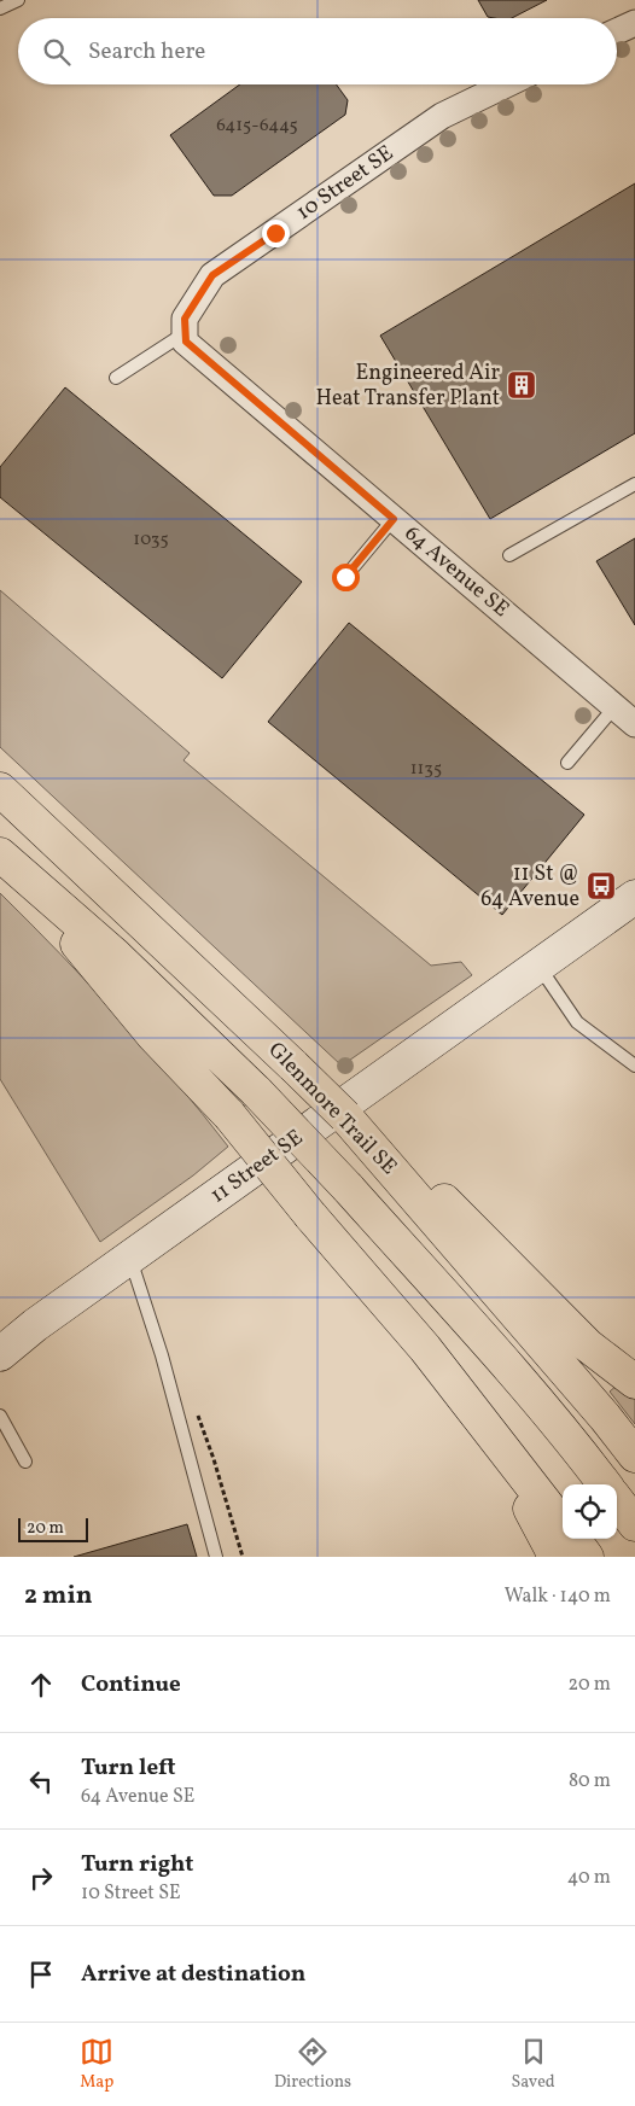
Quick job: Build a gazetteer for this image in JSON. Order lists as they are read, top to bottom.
{
  "streets": {
    "highway": ["Glenmore Trail SE"],
    "street": ["10 Street SE", "64 Avenue SE", "11 Street SE"]
  },
  "crossings": [
    ["10 Street SE", "64 Avenue SE"]
  ],
  "places": {
    "building": ["Engineered Air Heat Transfer Plant"],
    "bus stop": ["11 St @ 64 Avenue"]
  },
  "house_numbers": ["6415-6445", "1035", "1135"],
  "scale_bar": "20 m",
  "page": {
    "search": "Search here",
    "scale": "20 m",
    "heading": ["2 min", "Walk · 140 m"],
    "list": [
      ["Continue", "20 m"],
      ["Turn left", "64 Avenue SE", "80 m"],
      ["Turn right", "10 Street SE", "40 m"],
      "Arrive at destination"
    ],
    "nav": ["Map", "Directions", "Saved"]
  }
}
